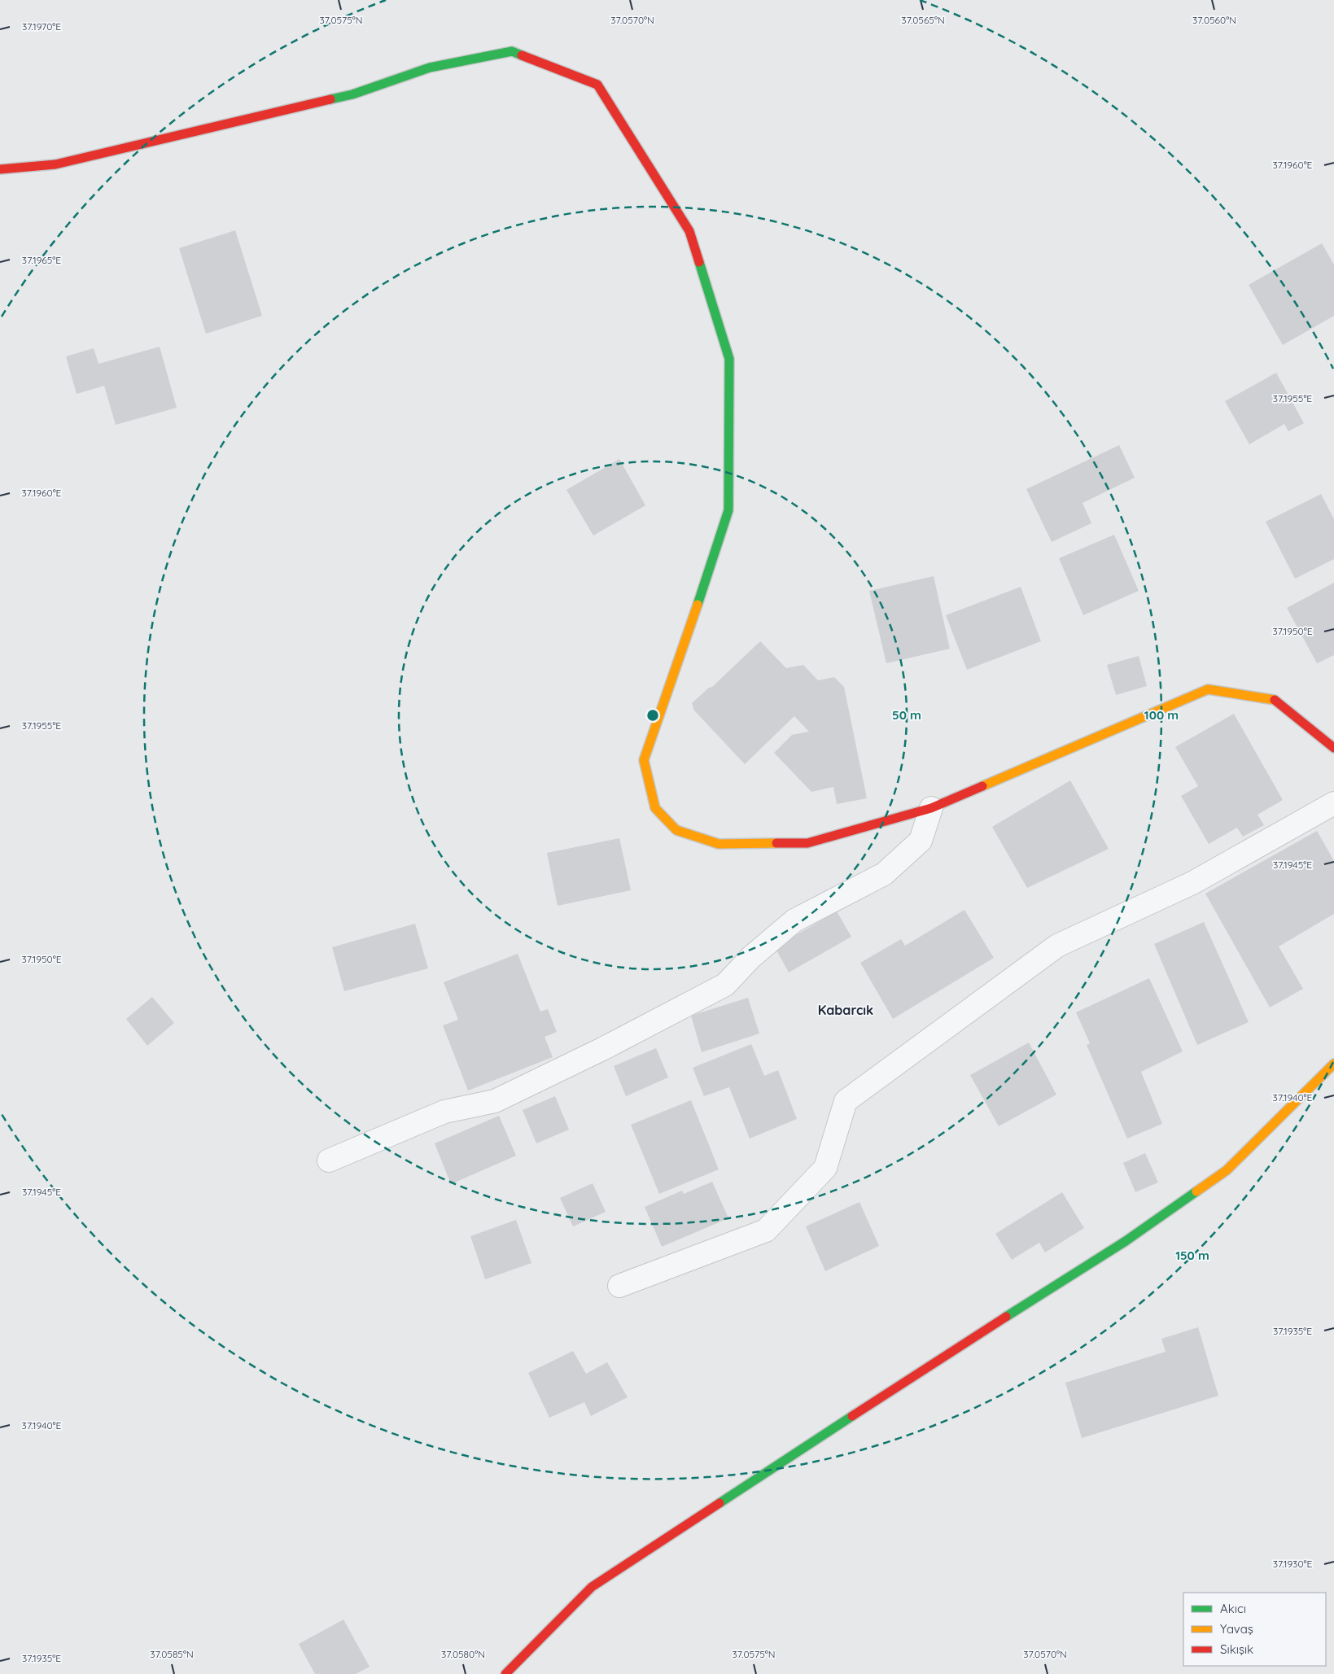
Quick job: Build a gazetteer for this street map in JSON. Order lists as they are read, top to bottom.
{
  "districts": ["Kabarcık"],
  "legend": ["Akıcı", "Yavaş", "Sıkışık"],
  "coordinates": [
    "37.0560°N",
    "37.0575°N",
    "37.0570°N",
    "37.0565°N",
    "37.1970°E",
    "37.1960°E",
    "37.1965°E",
    "37.1955°E",
    "37.1950°E",
    "37.1945°E",
    "37.1940°E",
    "37.1935°E",
    "37.1930°E",
    "37.0585°N",
    "37.0580°N"
  ],
  "rings": ["50 m", "100 m", "150 m"]
}
